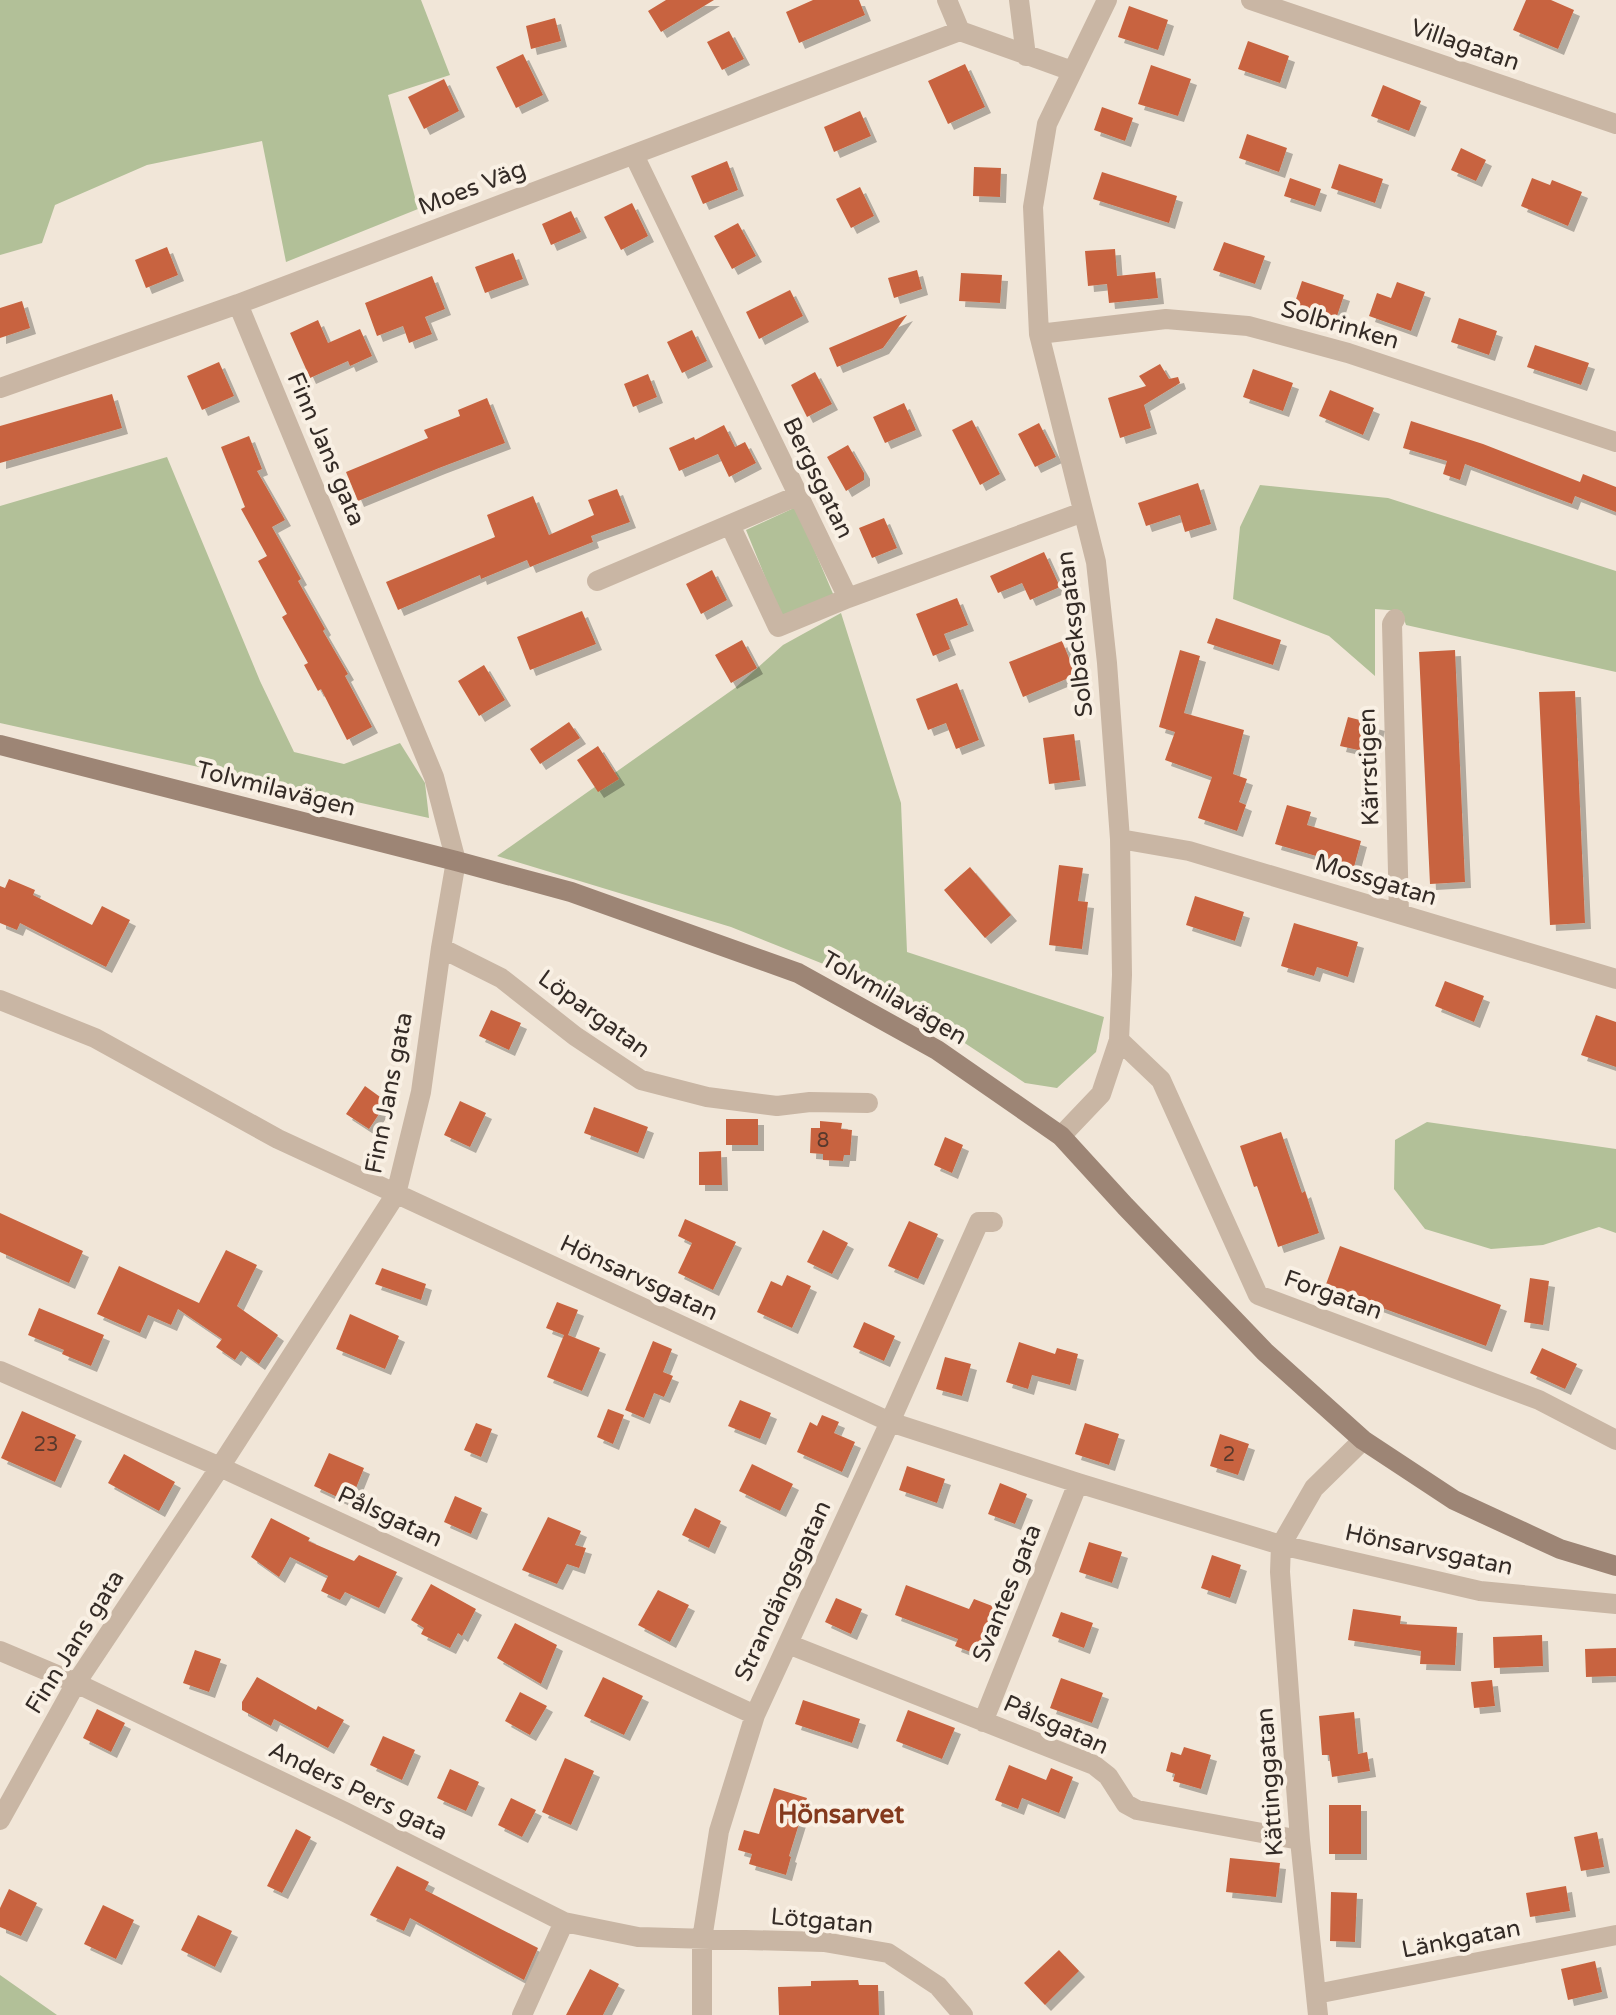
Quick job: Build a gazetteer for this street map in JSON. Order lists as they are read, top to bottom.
{
  "streets": {
    "street": [
      "Villagatan",
      "Moes Väg",
      "Solbrinken",
      "Finn Jans gata",
      "Bergsgatan",
      "Solbacksgatan",
      "Kärrstigen",
      "Tolvmilavägen",
      "Mossgatan",
      "Löpargatan",
      "Hönsarvsgatan",
      "Forgatan",
      "Pålsgatan",
      "Strandängsgatan",
      "Svantes gata",
      "Kättinggatan",
      "Anders Pers gata",
      "Lötgatan",
      "Länkgatan"
    ]
  },
  "crossings": [
    ["Moes Väg", "Finn Jans gata"],
    ["Moes Väg", "Bergsgatan"],
    ["Solbrinken", "Solbacksgatan"],
    ["Finn Jans gata", "Tolvmilavägen"],
    ["Finn Jans gata", "Löpargatan"],
    ["Finn Jans gata", "Hönsarvsgatan"],
    ["Finn Jans gata", "Pålsgatan"],
    ["Finn Jans gata", "Anders Pers gata"],
    ["Solbacksgatan", "Tolvmilavägen"],
    ["Solbacksgatan", "Mossgatan"],
    ["Solbacksgatan", "Forgatan"],
    ["Kärrstigen", "Mossgatan"],
    ["Hönsarvsgatan", "Strandängsgatan"],
    ["Hönsarvsgatan", "Svantes gata"],
    ["Hönsarvsgatan", "Kättinggatan"],
    ["Pålsgatan", "Strandängsgatan"],
    ["Pålsgatan", "Svantes gata"],
    ["Pålsgatan", "Kättinggatan"],
    ["Strandängsgatan", "Anders Pers gata"],
    ["Strandängsgatan", "Lötgatan"],
    ["Kättinggatan", "Länkgatan"],
    ["Anders Pers gata", "Lötgatan"]
  ],
  "districts": ["Hönsarvet"],
  "house_numbers": ["8", "23", "2"]
}
